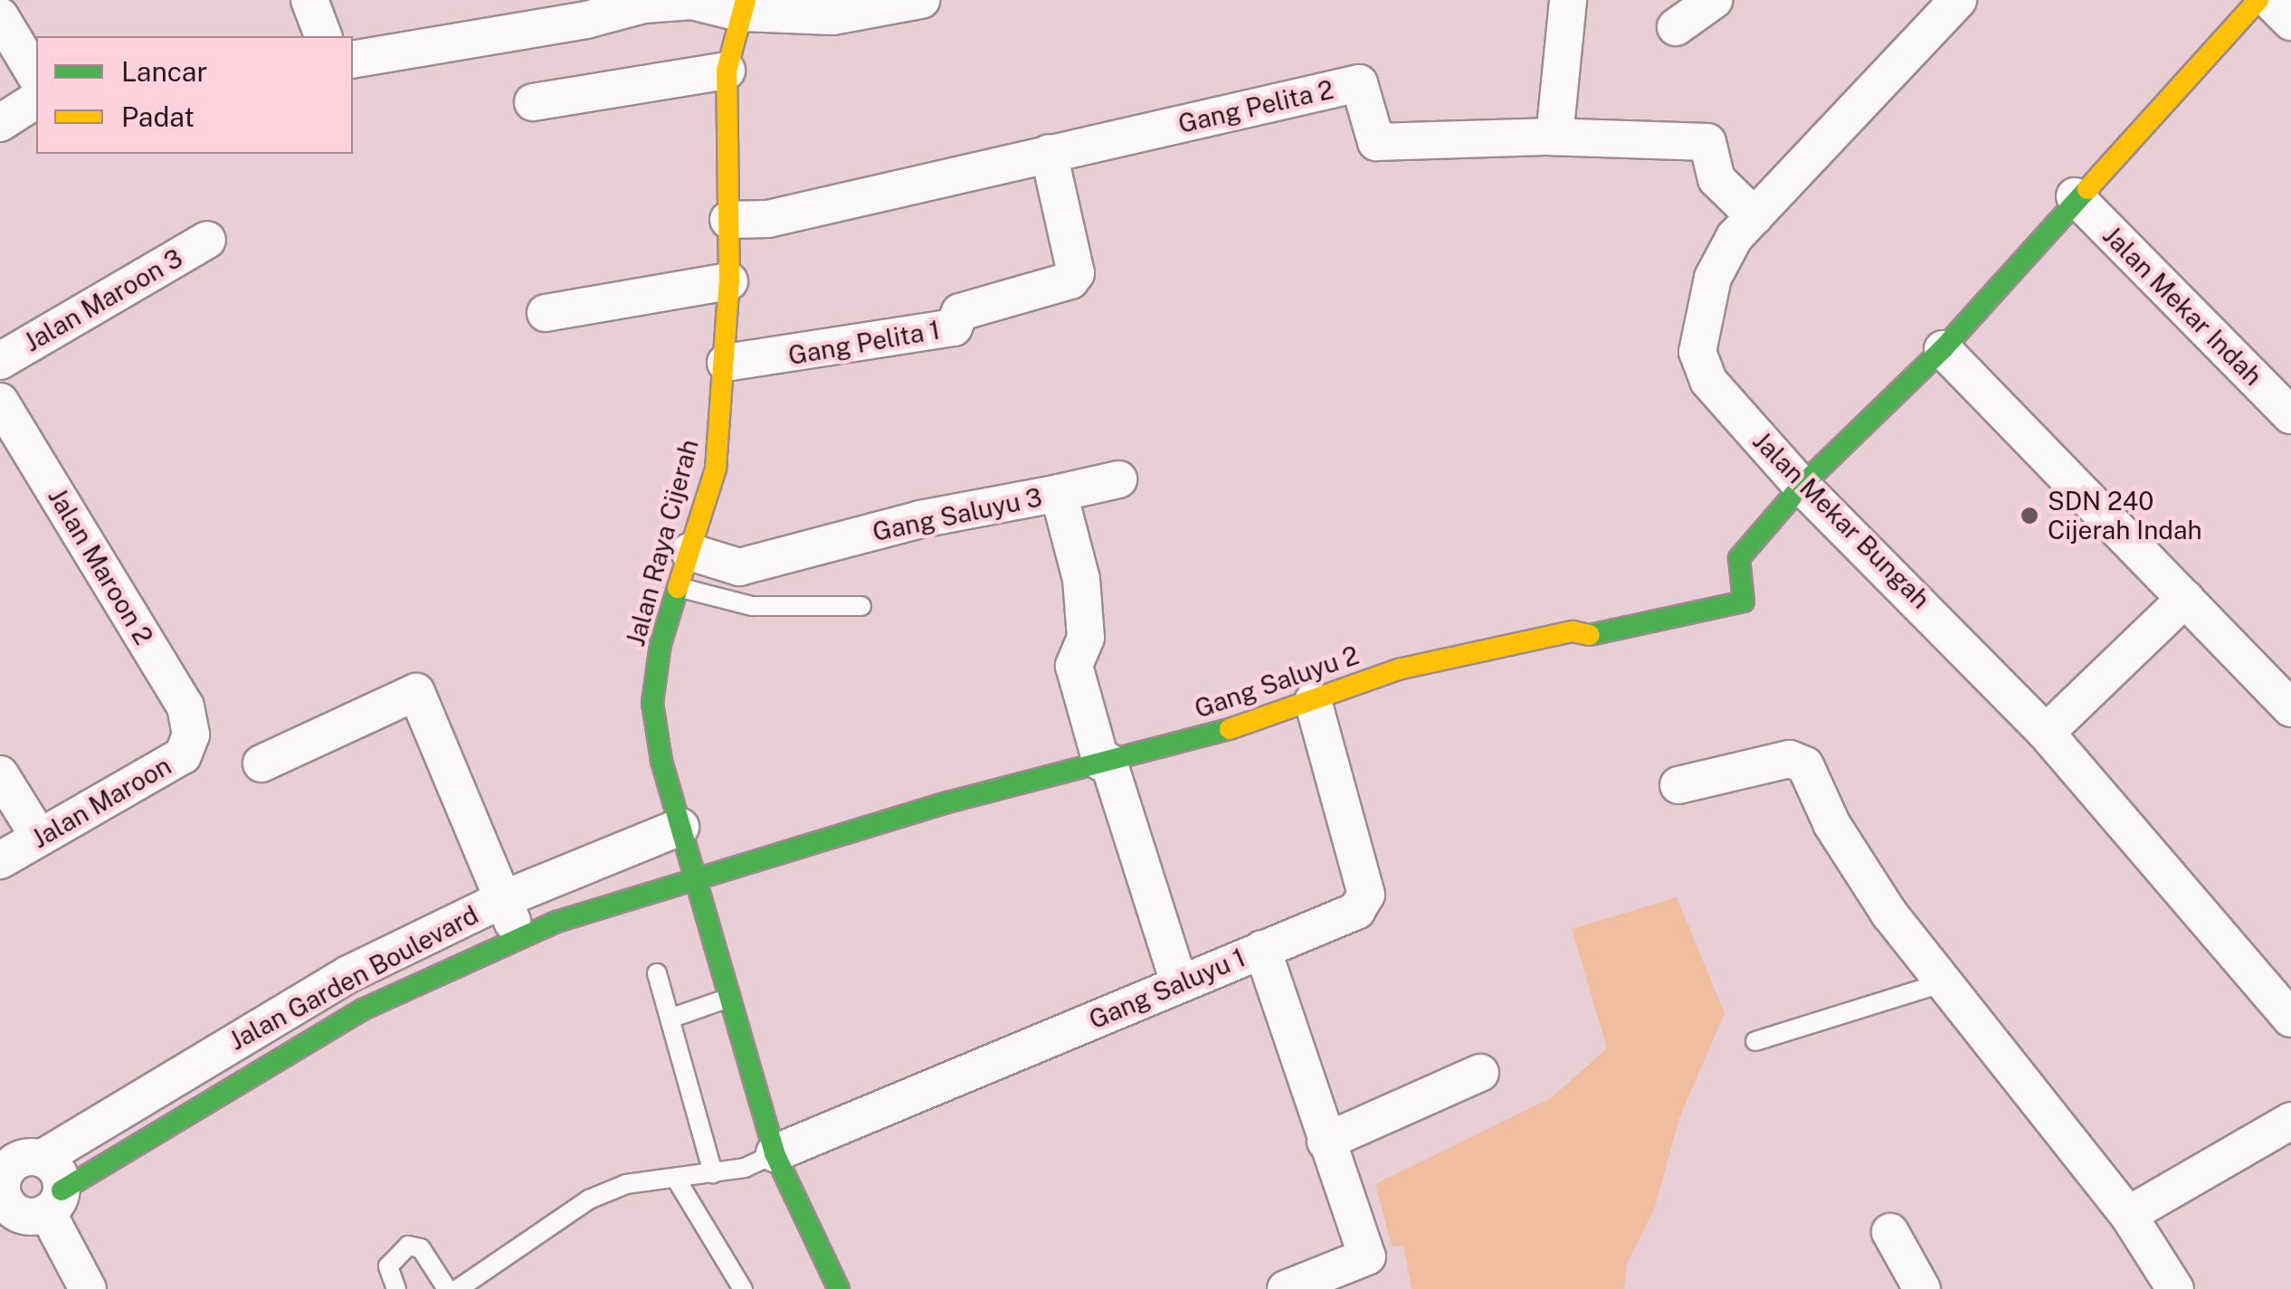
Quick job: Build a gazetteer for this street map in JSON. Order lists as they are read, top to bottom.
{
  "streets": {
    "street": [
      "Gang Pelita 2",
      "Jalan Maroon 3",
      "Jalan Mekar Indah",
      "Gang Pelita 1",
      "Gang Saluyu 3",
      "Jalan Mekar Bungah",
      "Jalan Raya Cijerah",
      "Jalan Maroon 2",
      "Gang Saluyu 2",
      "Jalan Maroon",
      "Jalan Garden Boulevard",
      "Gang Saluyu 1"
    ]
  },
  "crossings": [
    ["Gang Pelita 2", "Gang Pelita 1"],
    ["Gang Pelita 2", "Jalan Mekar Bungah"],
    ["Gang Pelita 2", "Jalan Raya Cijerah"],
    ["Gang Pelita 1", "Jalan Raya Cijerah"],
    ["Gang Saluyu 3", "Jalan Raya Cijerah"],
    ["Gang Saluyu 3", "Gang Saluyu 2"],
    ["Gang Saluyu 3", "Gang Saluyu 1"],
    ["Jalan Mekar Bungah", "Gang Saluyu 2"],
    ["Jalan Raya Cijerah", "Gang Saluyu 2"],
    ["Jalan Raya Cijerah", "Jalan Garden Boulevard"],
    ["Jalan Raya Cijerah", "Gang Saluyu 1"],
    ["Jalan Maroon 2", "Jalan Maroon"],
    ["Gang Saluyu 2", "Jalan Garden Boulevard"],
    ["Gang Saluyu 2", "Gang Saluyu 1"]
  ],
  "places": ["SDN 240 Cijerah Indah"],
  "legend": ["Lancar", "Padat"]
}
